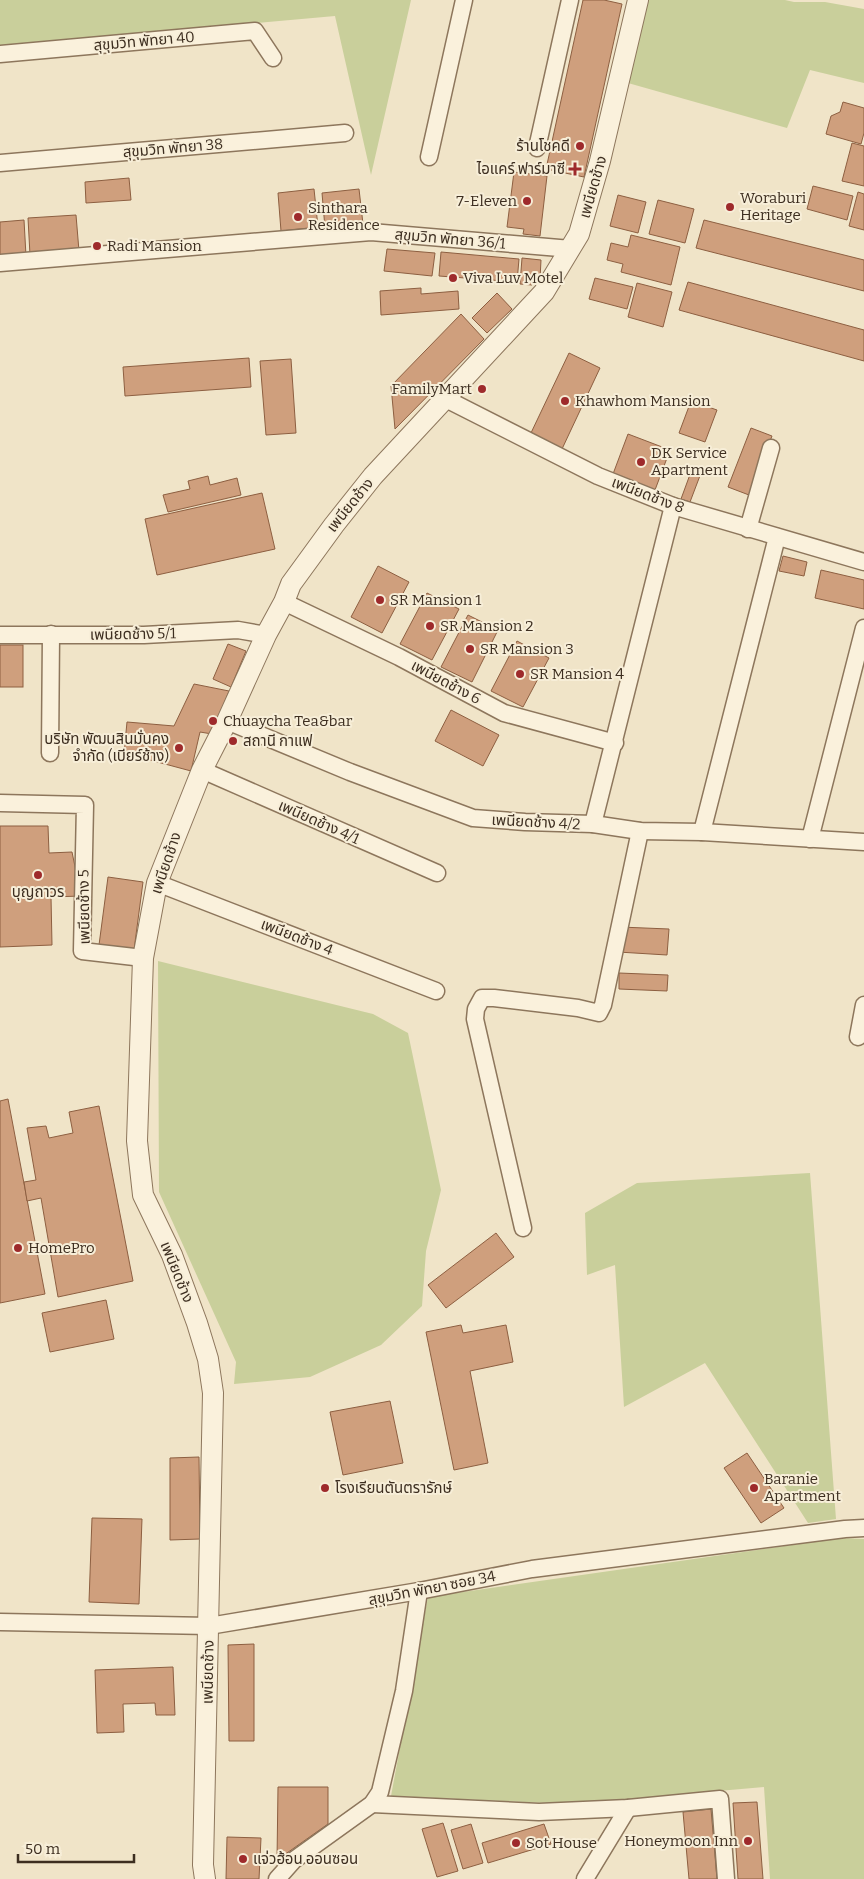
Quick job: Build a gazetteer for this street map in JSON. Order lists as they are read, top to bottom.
{
  "streets": {
    "street": [
      "สุขุมวิท พัทยา 40",
      "สุขุมวิท พัทยา 38",
      "เพนียดช้าง",
      "สุขุมวิท พัทยา 36/1",
      "เพนียดช้าง 8",
      "เพนียดช้าง 5/1",
      "เพนียดช้าง 6",
      "เพนียดช้าง 4/1",
      "เพนียดช้าง 4/2",
      "เพนียดช้าง 5",
      "เพนียดช้าง 4",
      "สุขุมวิท พัทยา ซอย 34"
    ]
  },
  "crossings": [
    ["เพนียดช้าง", "สุขุมวิท พัทยา 36/1"],
    ["เพนียดช้าง", "เพนียดช้าง 8"],
    ["เพนียดช้าง", "เพนียดช้าง 5/1"],
    ["เพนียดช้าง", "เพนียดช้าง 6"],
    ["เพนียดช้าง", "เพนียดช้าง 4/1"],
    ["เพนียดช้าง", "เพนียดช้าง 4/2"],
    ["เพนียดช้าง", "เพนียดช้าง 5"],
    ["เพนียดช้าง", "เพนียดช้าง 4"],
    ["เพนียดช้าง", "สุขุมวิท พัทยา ซอย 34"]
  ],
  "places": {
    "other": [
      "ร้านโชคดี",
      "7-Eleven",
      "Woraburi Heritage",
      "Sinthara Residence",
      "Radi Mansion",
      "Viva Luv Motel",
      "FamilyMart",
      "Khawhom Mansion",
      "DK Service Apartment",
      "SR Mansion 1",
      "SR Mansion 2",
      "SR Mansion 3",
      "SR Mansion 4",
      "Chuaycha Tea&bar",
      "สถานี กาแฟ",
      "บริษัท พัฒนสินมั่นคง จำกัด (เบียร์ช้าง)",
      "บุญถาวร",
      "HomePro",
      "โรงเรียนตันตรารักษ์",
      "Baranie Apartment",
      "Honeymoon Inn",
      "Sot House",
      "แจ่วฮ้อน ออนซอน"
    ],
    "health": ["ไอแคร์ ฟาร์มาซี"]
  },
  "scale_bar": "50 m"
}
